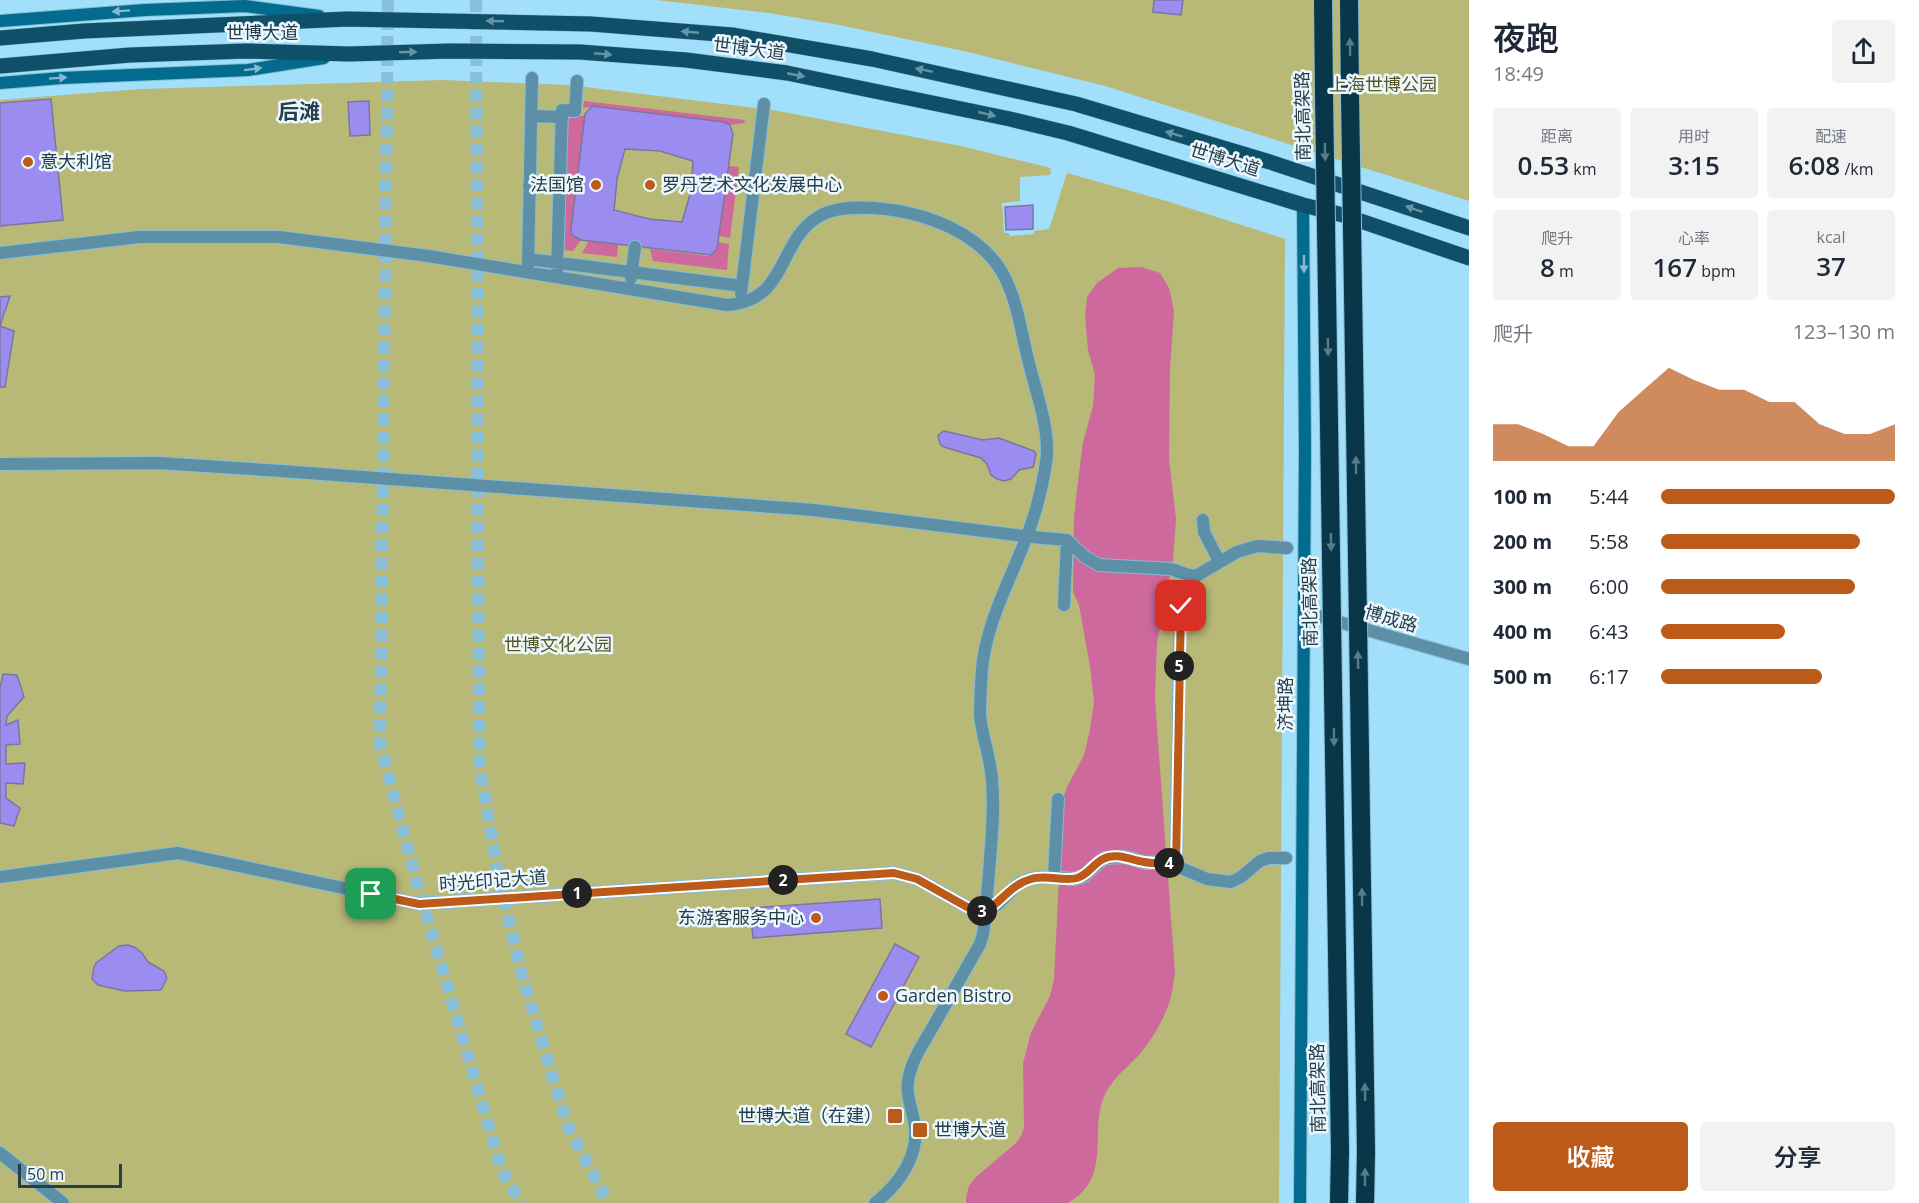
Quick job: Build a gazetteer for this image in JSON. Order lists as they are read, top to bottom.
{
  "streets": {
    "highway": ["南北高架路"],
    "main road": ["世博大道"],
    "street": ["博成路", "济坤路", "时光印记大道"]
  },
  "crossings": [
    ["世博大道", "济坤路"],
    ["博成路", "济坤路"]
  ],
  "one_way": ["济坤路"],
  "districts": ["后滩"],
  "parks": ["上海世博公园", "世博文化公园"],
  "places": {
    "other": [
      "意大利馆",
      "法国馆",
      "罗丹艺术文化发展中心",
      "东游客服务中心",
      "Garden Bistro"
    ],
    "transit": ["世博大道（在建）", "世博大道"]
  },
  "scale_bar": "50 m",
  "page": {
    "heading": ["夜跑", "18:49"],
    "stats": [
      ["距离", "0.53 km"],
      ["用时", "3:15"],
      ["配速", "6:08 /km"],
      ["爬升", "8 m"],
      ["心率", "167 bpm"],
      ["kcal", "37"]
    ],
    "chart": ["爬升", "123–130 m"],
    "list": [
      {
        "name": "100 m",
        "note": "5:44"
      },
      {
        "name": "200 m",
        "note": "5:58"
      },
      {
        "name": "300 m",
        "note": "6:00"
      },
      {
        "name": "400 m",
        "note": "6:43"
      },
      {
        "name": "500 m",
        "note": "6:17"
      }
    ],
    "pins": [
      "5",
      "4",
      "2",
      "1",
      "3"
    ],
    "buttons": ["收藏", "分享"],
    "scale": "50 m"
  }
}
